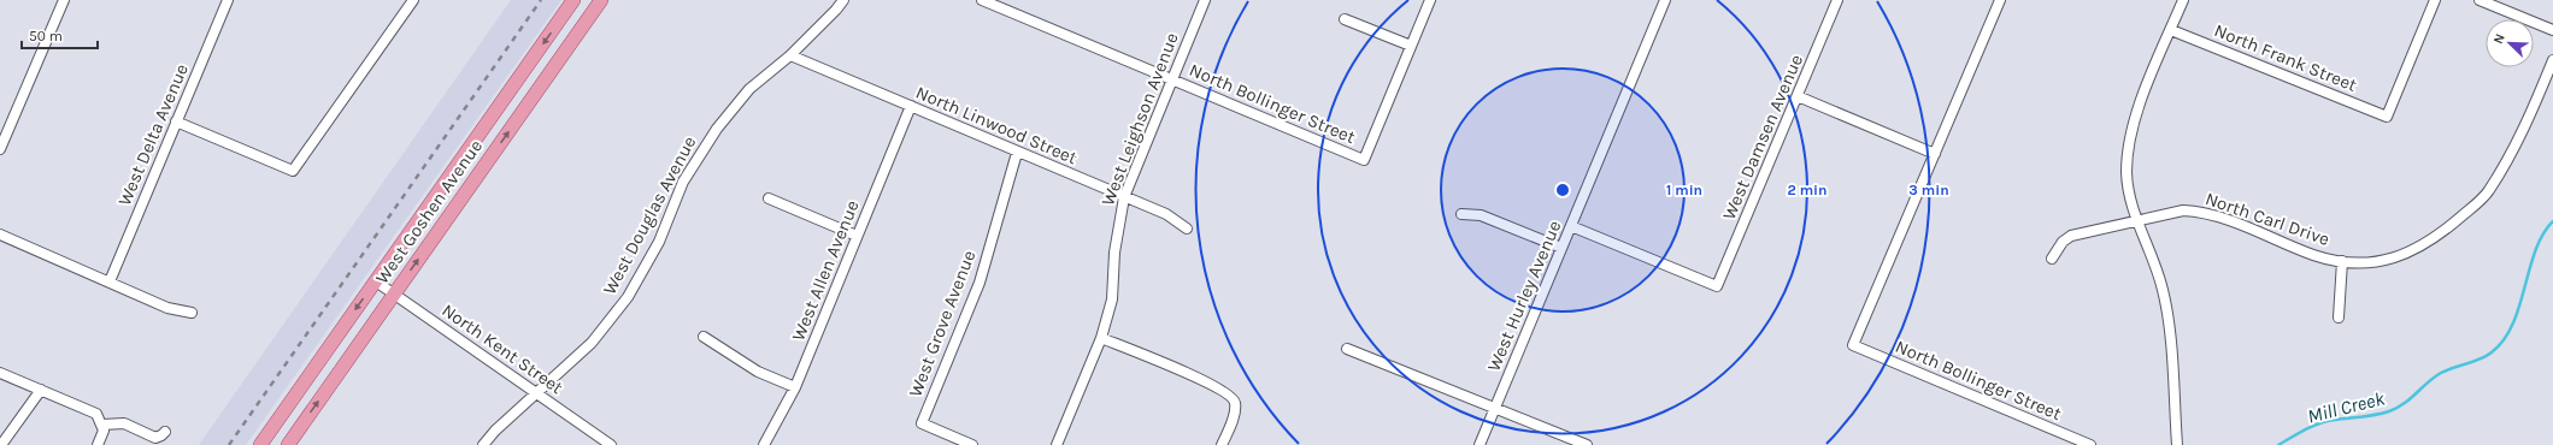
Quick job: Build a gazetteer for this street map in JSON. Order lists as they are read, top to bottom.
{
  "streets": {
    "main road": ["West Goshen Avenue"],
    "street": [
      "North Frank Street",
      "North Bollinger Street",
      "West Leighson Avenue",
      "North Linwood Street",
      "West Delta Avenue",
      "West Damsen Avenue",
      "West Douglas Avenue",
      "North Carl Drive",
      "West Allen Avenue",
      "West Hurley Avenue",
      "West Grove Avenue",
      "North Kent Street"
    ]
  },
  "crossings": [
    ["North Bollinger Street", "West Leighson Avenue"],
    ["West Leighson Avenue", "North Linwood Street"],
    ["North Linwood Street", "West Douglas Avenue"],
    ["North Linwood Street", "West Allen Avenue"],
    ["North Linwood Street", "West Grove Avenue"],
    ["West Damsen Avenue", "West Hurley Avenue"],
    ["West Goshen Avenue", "North Kent Street"],
    ["West Douglas Avenue", "North Kent Street"]
  ],
  "water": ["Mill Creek"],
  "scale_bar": "50 m",
  "north": "top left",
  "rings": ["1 min", "2 min", "3 min"]
}
